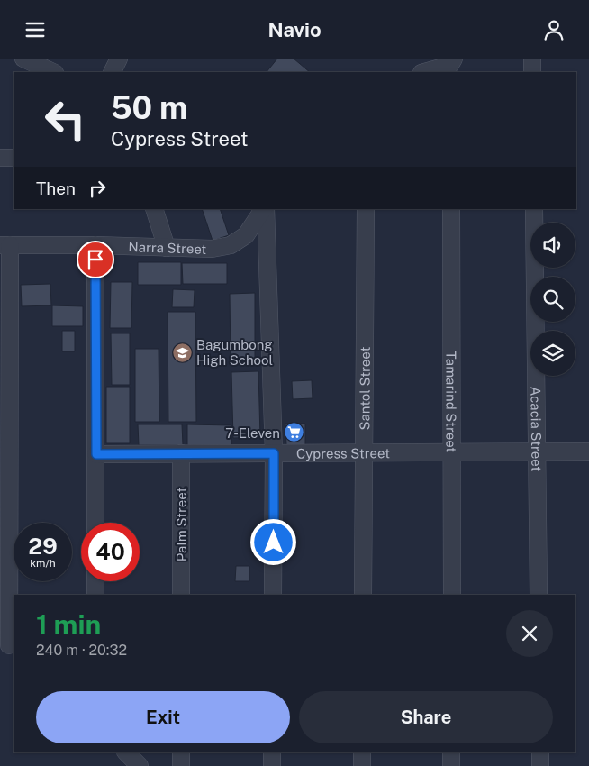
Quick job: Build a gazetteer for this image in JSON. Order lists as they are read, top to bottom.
{
  "streets": {
    "street": [
      "Narra Street",
      "Santol Street",
      "Tamarind Street",
      "Acacia Street",
      "Cypress Street",
      "Palm Street"
    ]
  },
  "crossings": [
    ["Santol Street", "Cypress Street"],
    ["Tamarind Street", "Cypress Street"],
    ["Acacia Street", "Cypress Street"],
    ["Cypress Street", "Palm Street"]
  ],
  "places": {
    "school or university": ["Bagumbong High School"],
    "supermarket": ["7-Eleven"]
  },
  "page": {
    "header": "Navio",
    "turn": ["50 m", "Cypress Street"],
    "then": "Then",
    "speed": "29 km/h",
    "limit": "40",
    "heading": ["1 min", "240 m · 20:32"],
    "buttons": ["Exit", "Share"]
  }
}
